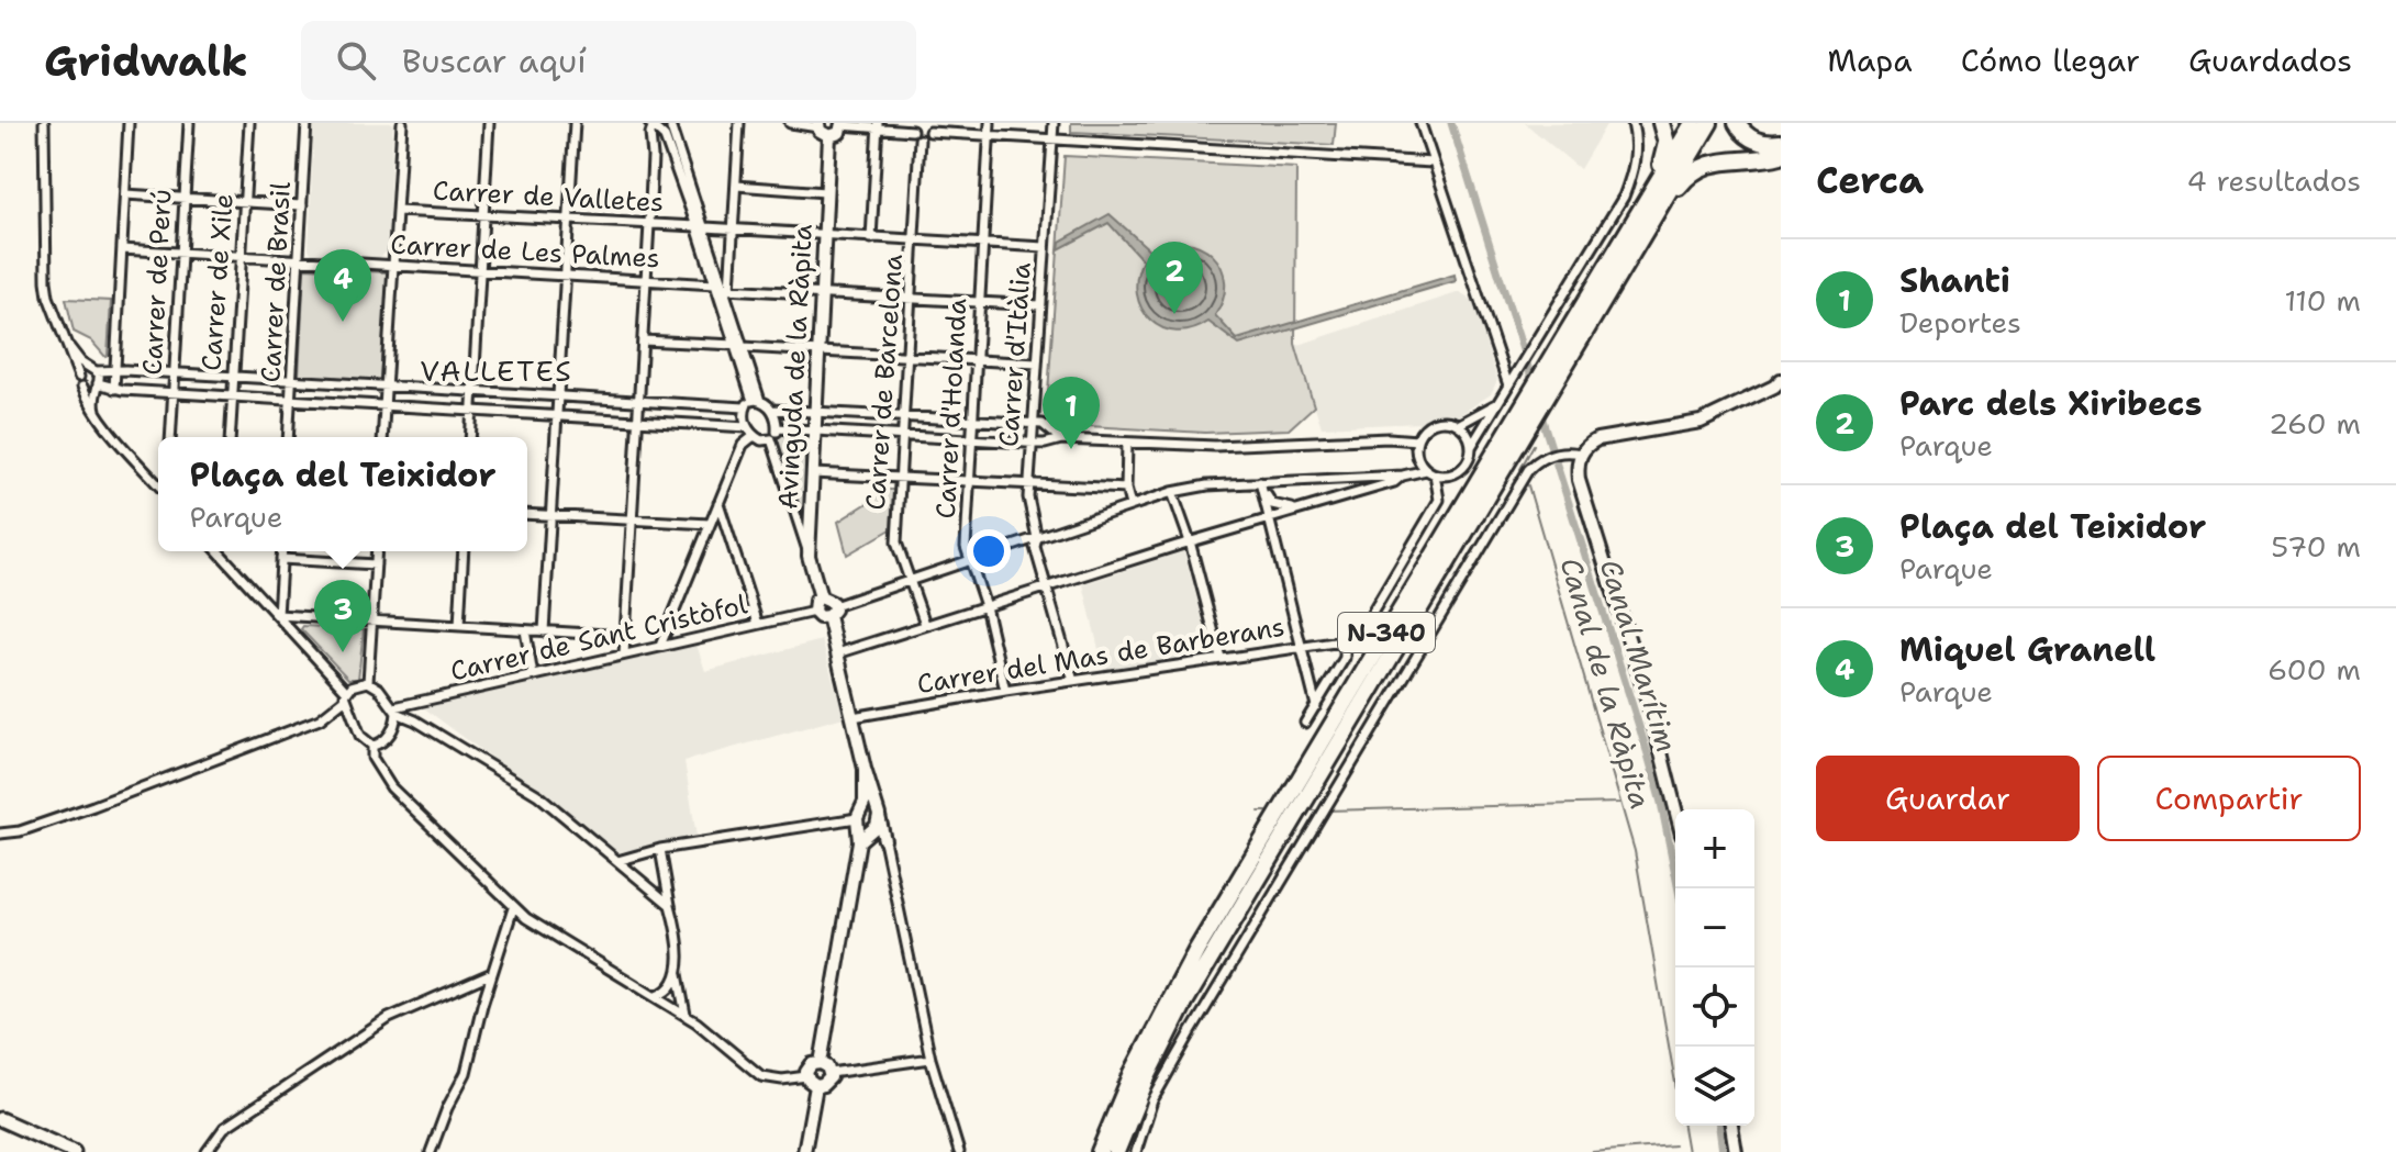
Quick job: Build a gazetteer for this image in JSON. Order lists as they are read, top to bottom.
{
  "streets": {
    "highway": ["N-340"],
    "street": [
      "Carrer de Valletes",
      "Carrer de Les Palmes",
      "Carrer de Perú",
      "Carrer de Xile",
      "Carrer de Brasil",
      "Carrer d'Itàlia",
      "Avinguda de la Ràpita",
      "Carrer de Barcelona",
      "Carrer d'Holanda",
      "Carrer de Sant Cristòfol",
      "Carrer del Mas de Barberans"
    ]
  },
  "crossings": [
    ["Carrer de Valletes", "Carrer d'Itàlia"],
    ["Carrer de Valletes", "Avinguda de la Ràpita"],
    ["Carrer de Valletes", "Carrer de Barcelona"],
    ["Carrer de Valletes", "Carrer d'Holanda"],
    ["Carrer de Les Palmes", "Carrer de Perú"],
    ["Carrer de Les Palmes", "Carrer de Xile"],
    ["Carrer de Les Palmes", "Carrer de Brasil"],
    ["Carrer d'Itàlia", "Carrer del Mas de Barberans"],
    ["Avinguda de la Ràpita", "Carrer de Sant Cristòfol"],
    ["Carrer d'Holanda", "Carrer del Mas de Barberans"]
  ],
  "districts": ["VALLETES"],
  "water": ["Canal Marítim", "Canal de la Ràpita"],
  "page": {
    "header": "Gridwalk",
    "search": "Buscar aquí",
    "nav": ["Mapa", "Cómo llegar", "Guardados"],
    "heading": ["Cerca", "4 resultados"],
    "list": [
      {
        "mark": "1",
        "name": "Shanti",
        "note": "Deportes",
        "value": "110 m"
      },
      {
        "mark": "2",
        "name": "Parc dels Xiribecs",
        "note": "Parque",
        "value": "260 m"
      },
      {
        "mark": "3",
        "name": "Plaça del Teixidor",
        "note": "Parque",
        "value": "570 m"
      },
      {
        "mark": "4",
        "name": "Miquel Granell",
        "note": "Parque",
        "value": "600 m"
      }
    ],
    "pins": [
      "2",
      "4",
      "1",
      "3"
    ],
    "popup": ["Plaça del Teixidor", "Parque"],
    "buttons": ["Guardar", "Compartir"],
    "map_buttons": ["+", "−"]
  }
}
